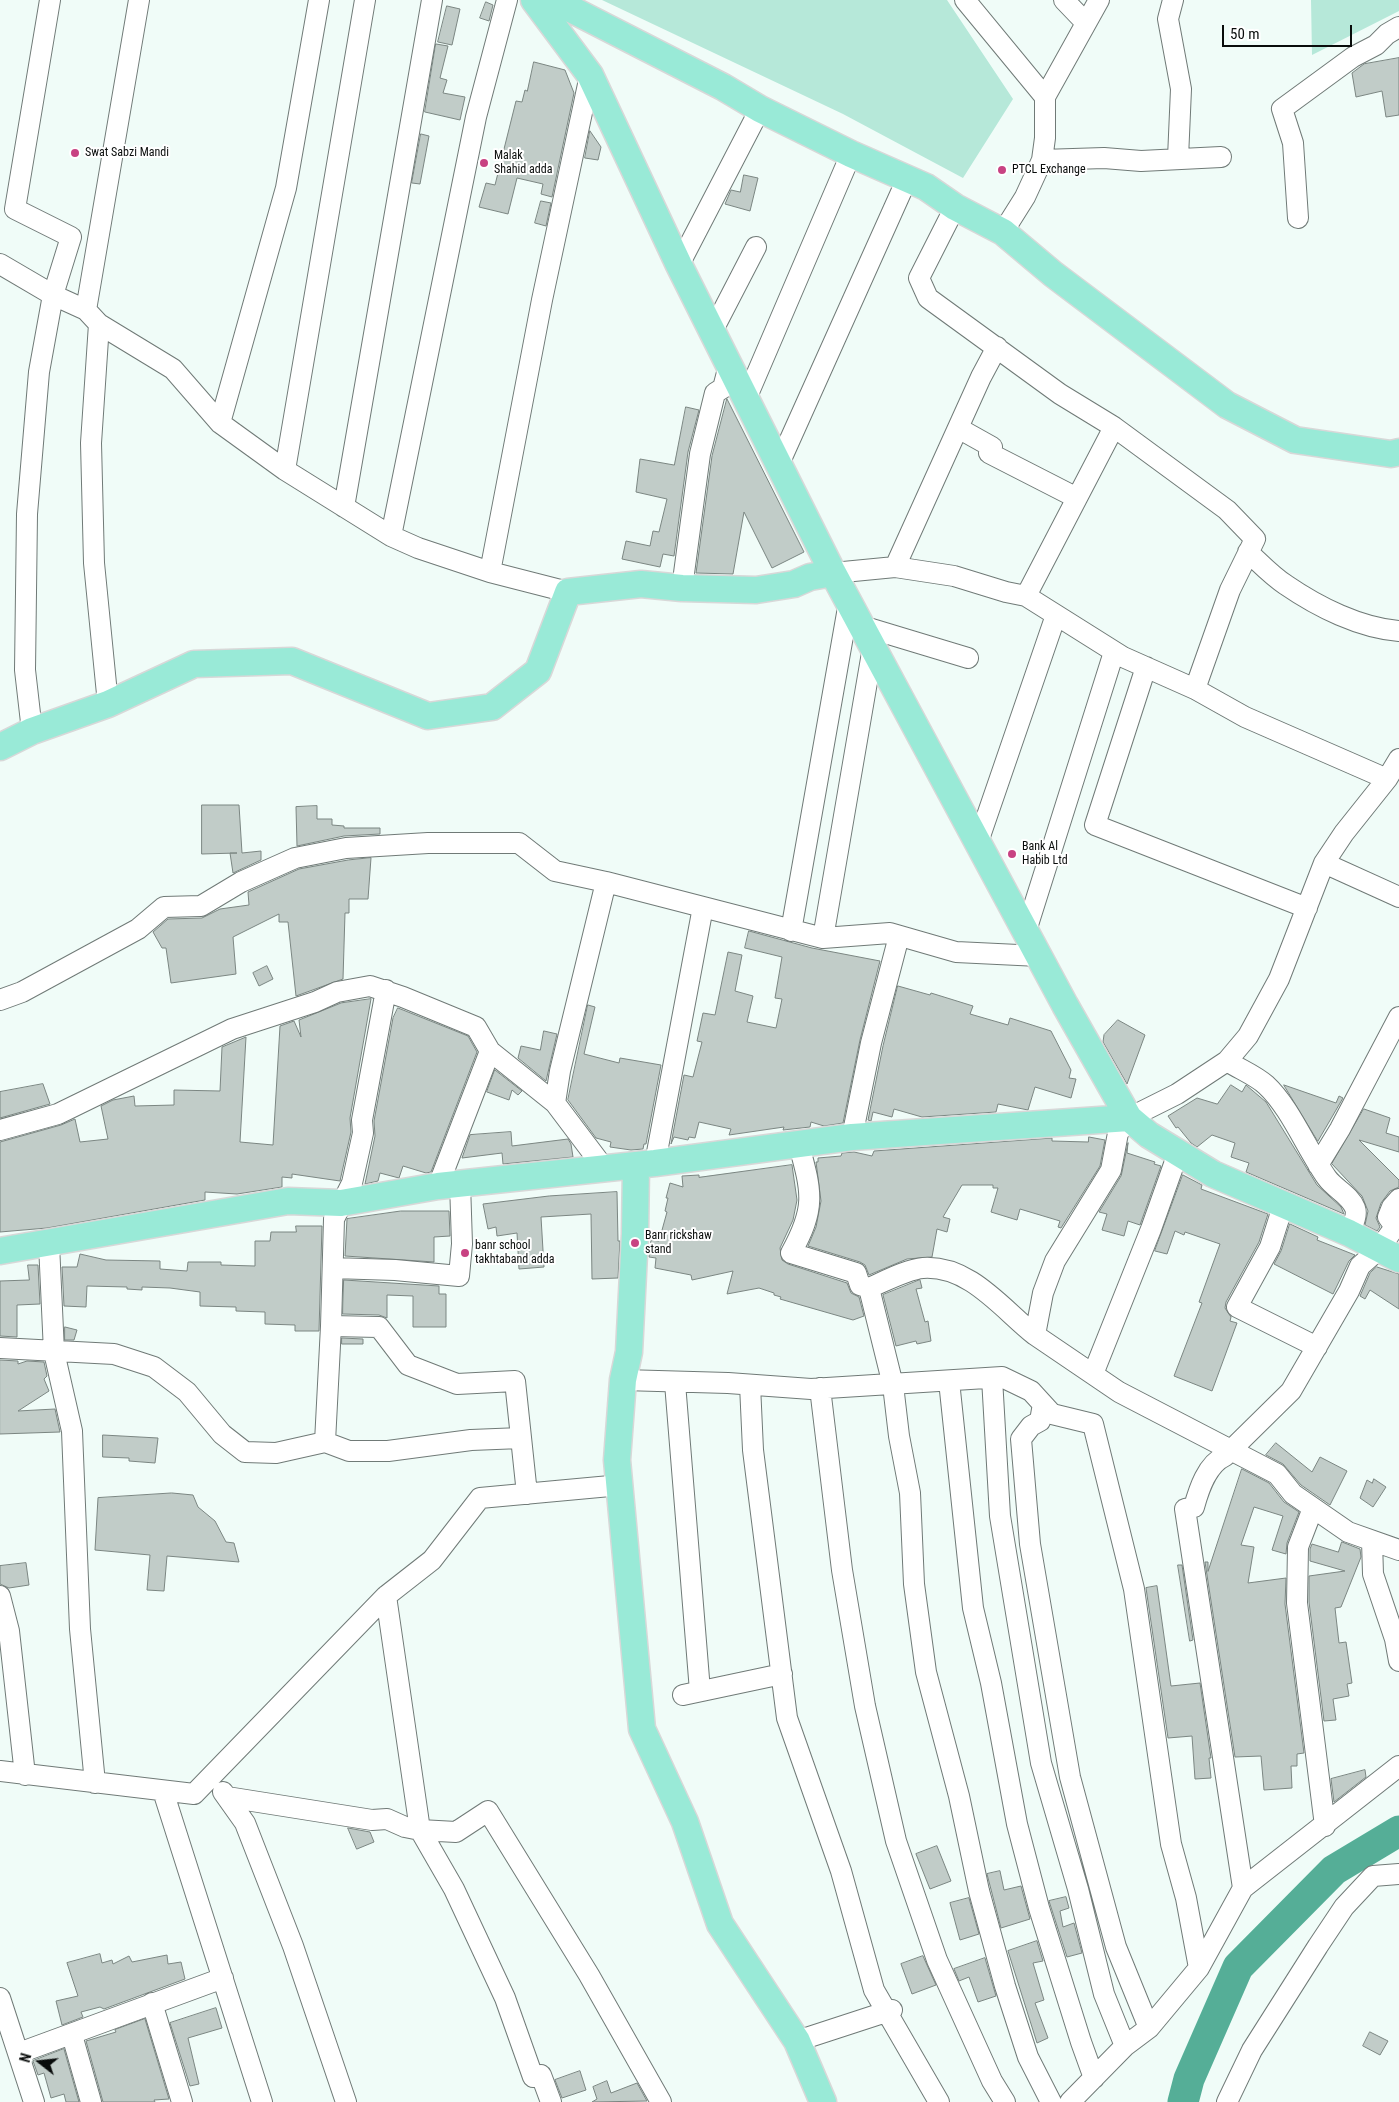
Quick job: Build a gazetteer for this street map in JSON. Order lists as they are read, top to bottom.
{
  "places": [
    "Swat Sabzi Mandi",
    "Malak Shahid adda",
    "PTCL Exchange",
    "Bank Al Habib Ltd",
    "Banr rickshaw stand",
    "banr school takhtaband adda"
  ],
  "scale_bar": "50 m",
  "north": "left"
}
